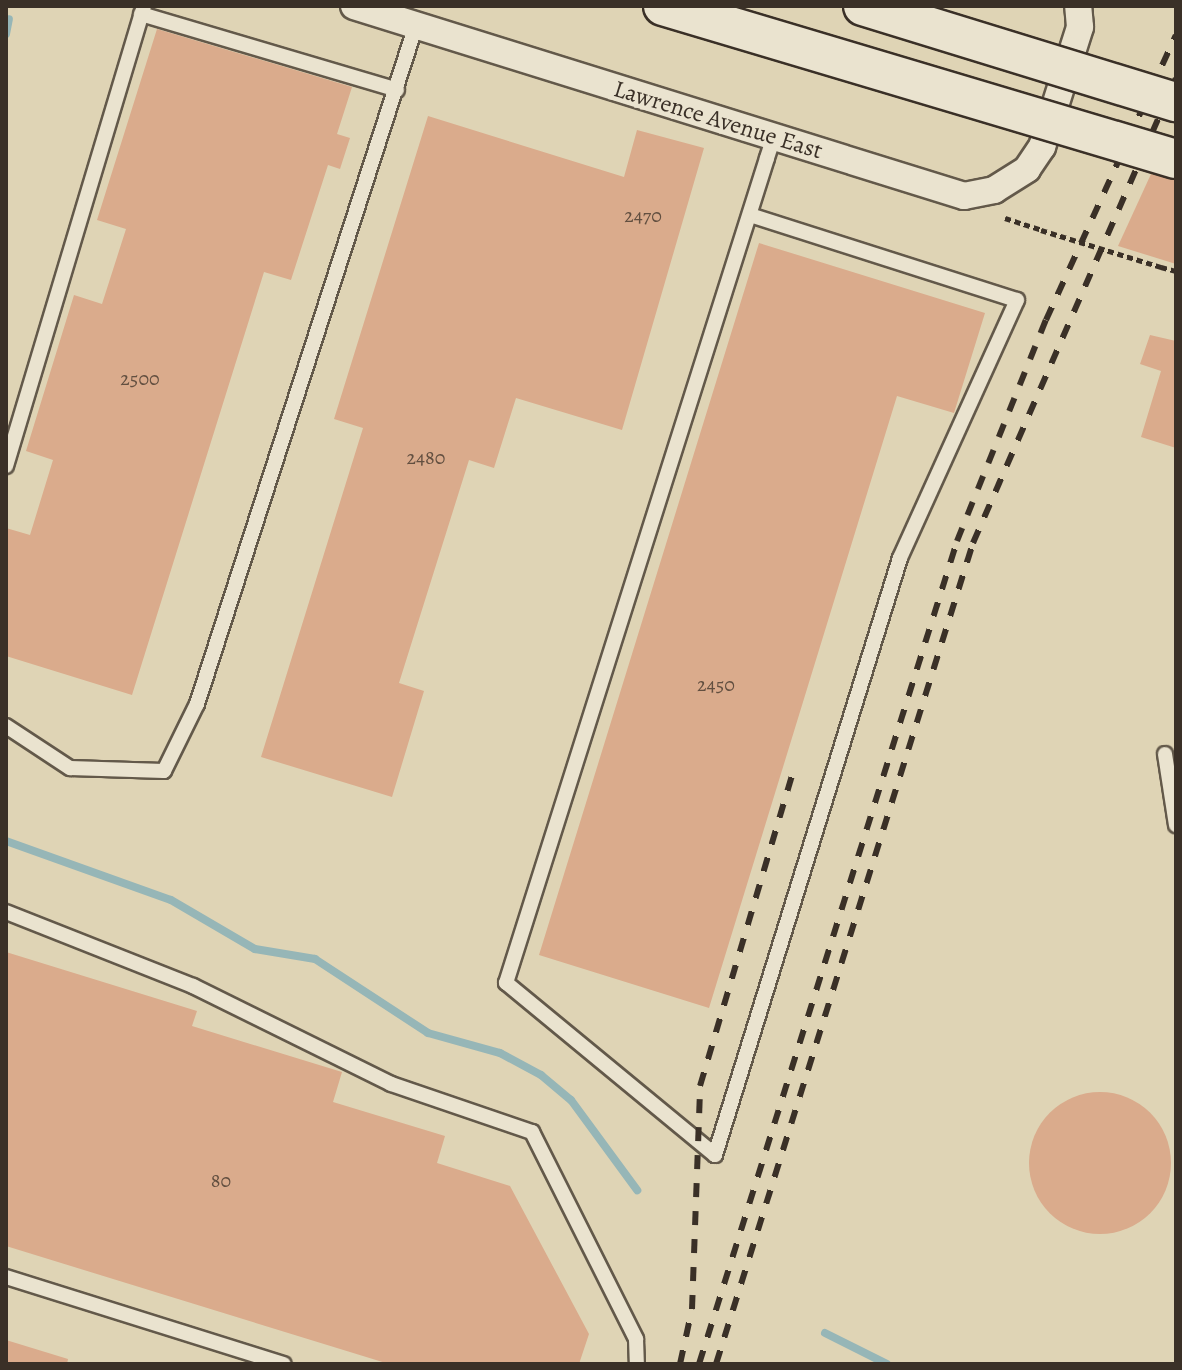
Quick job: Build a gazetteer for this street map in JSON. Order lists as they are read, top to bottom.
{
  "streets": {
    "street": ["Lawrence Avenue East"]
  },
  "house_numbers": [
    "2470",
    "2500",
    "2480",
    "2450",
    "80"
  ]
}
